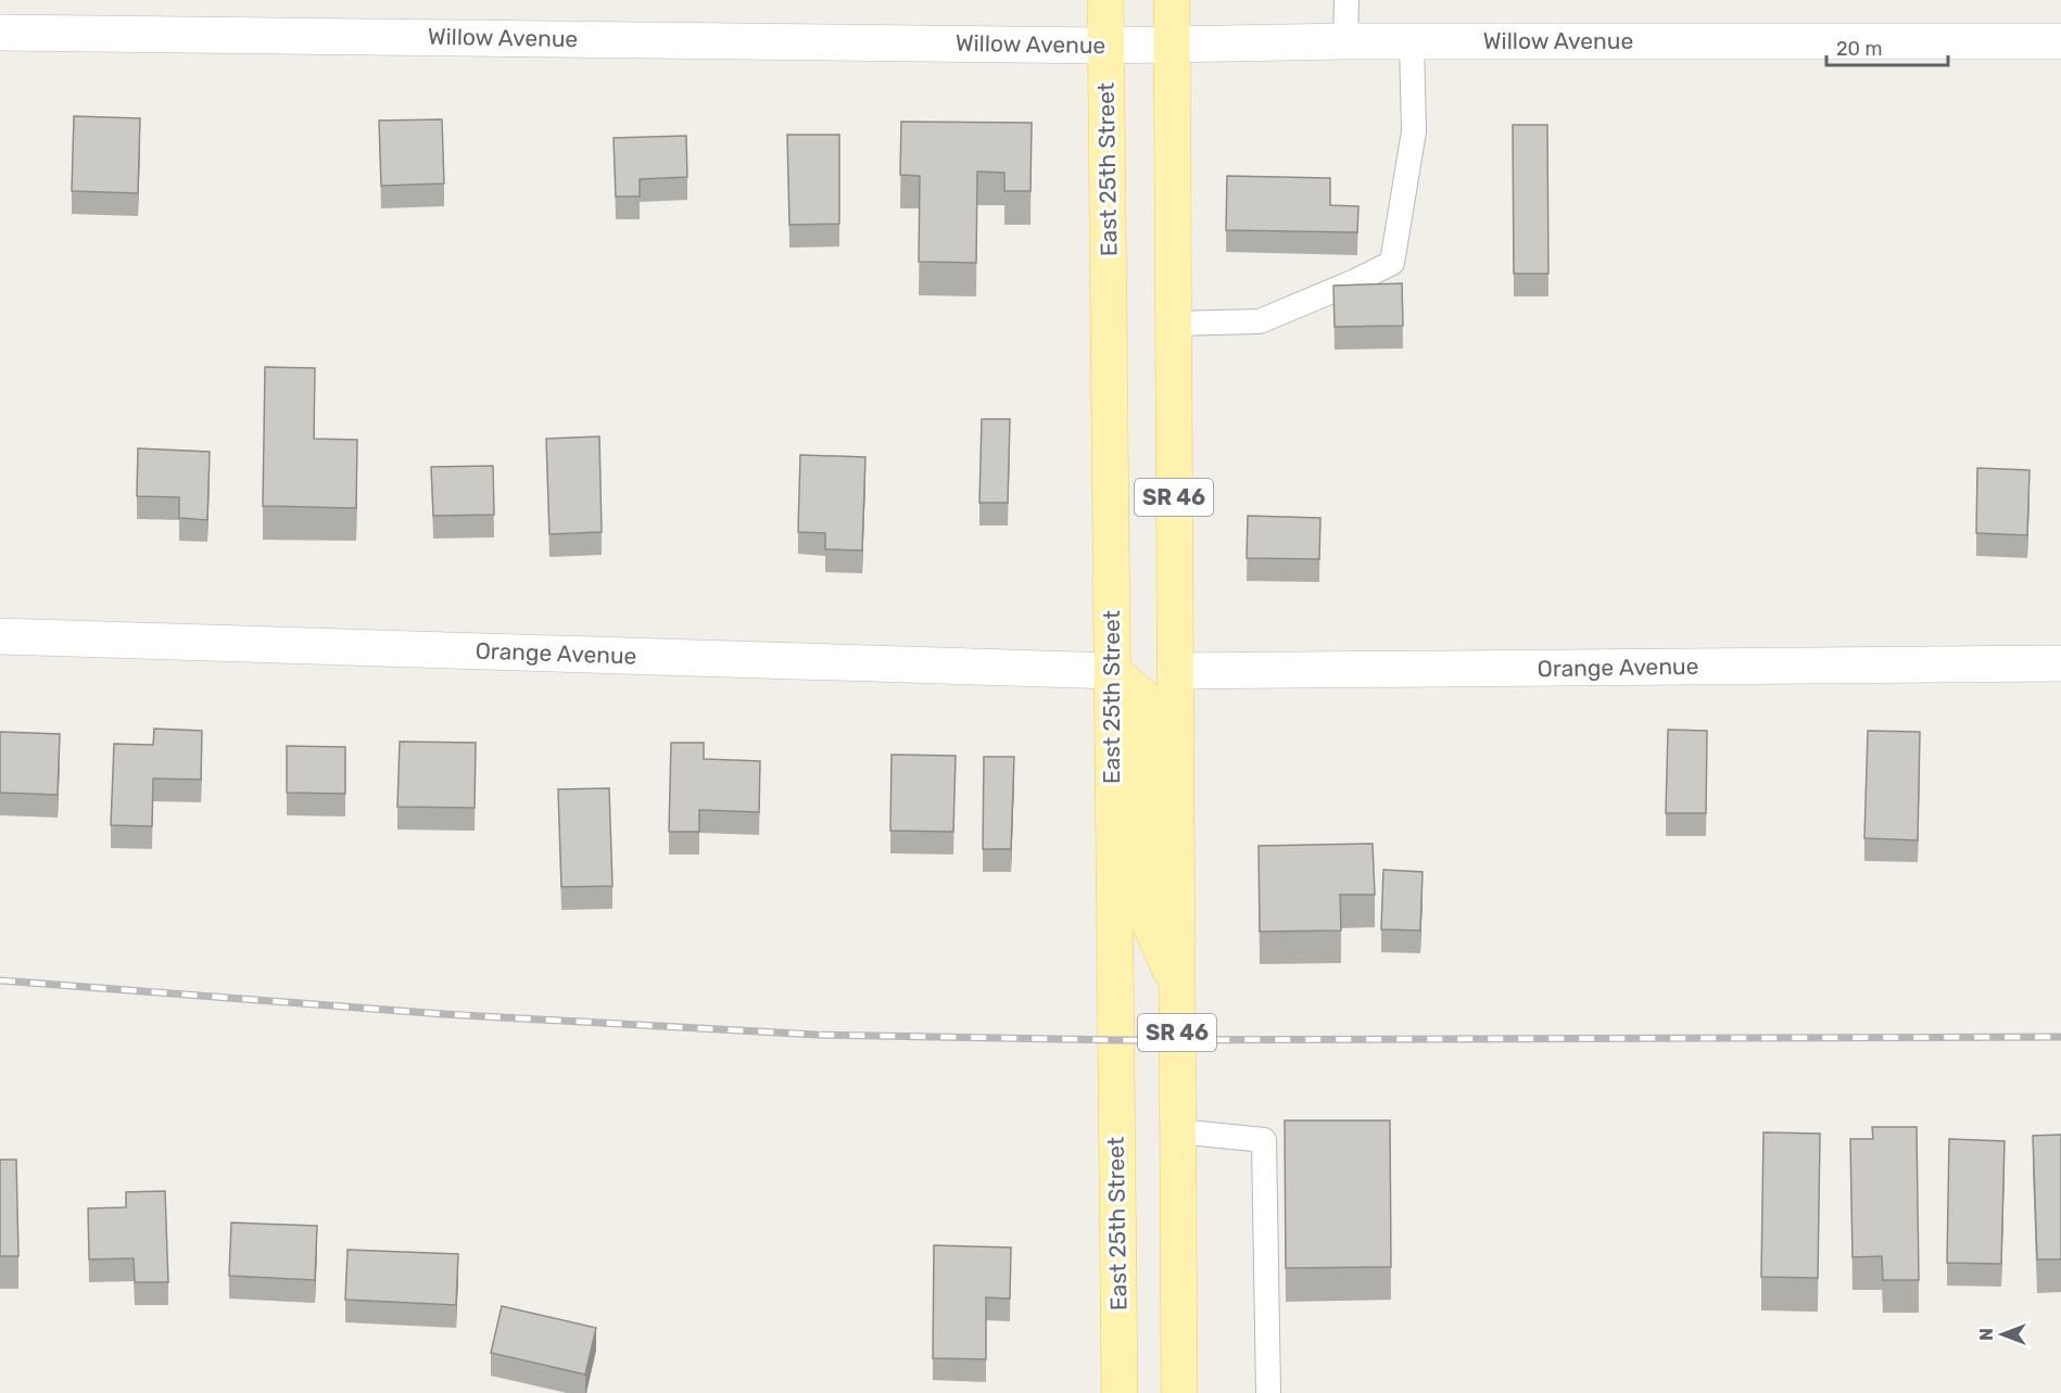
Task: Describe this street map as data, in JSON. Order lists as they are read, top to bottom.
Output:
{
  "streets": {
    "main road": ["East 25th Street", "SR 46"],
    "street": ["Willow Avenue", "Orange Avenue"]
  },
  "crossings": [
    ["Willow Avenue", "East 25th Street"],
    ["Willow Avenue", "SR 46"],
    ["East 25th Street", "Orange Avenue"],
    ["SR 46", "Orange Avenue"]
  ],
  "scale_bar": "20 m",
  "north": "left"
}
